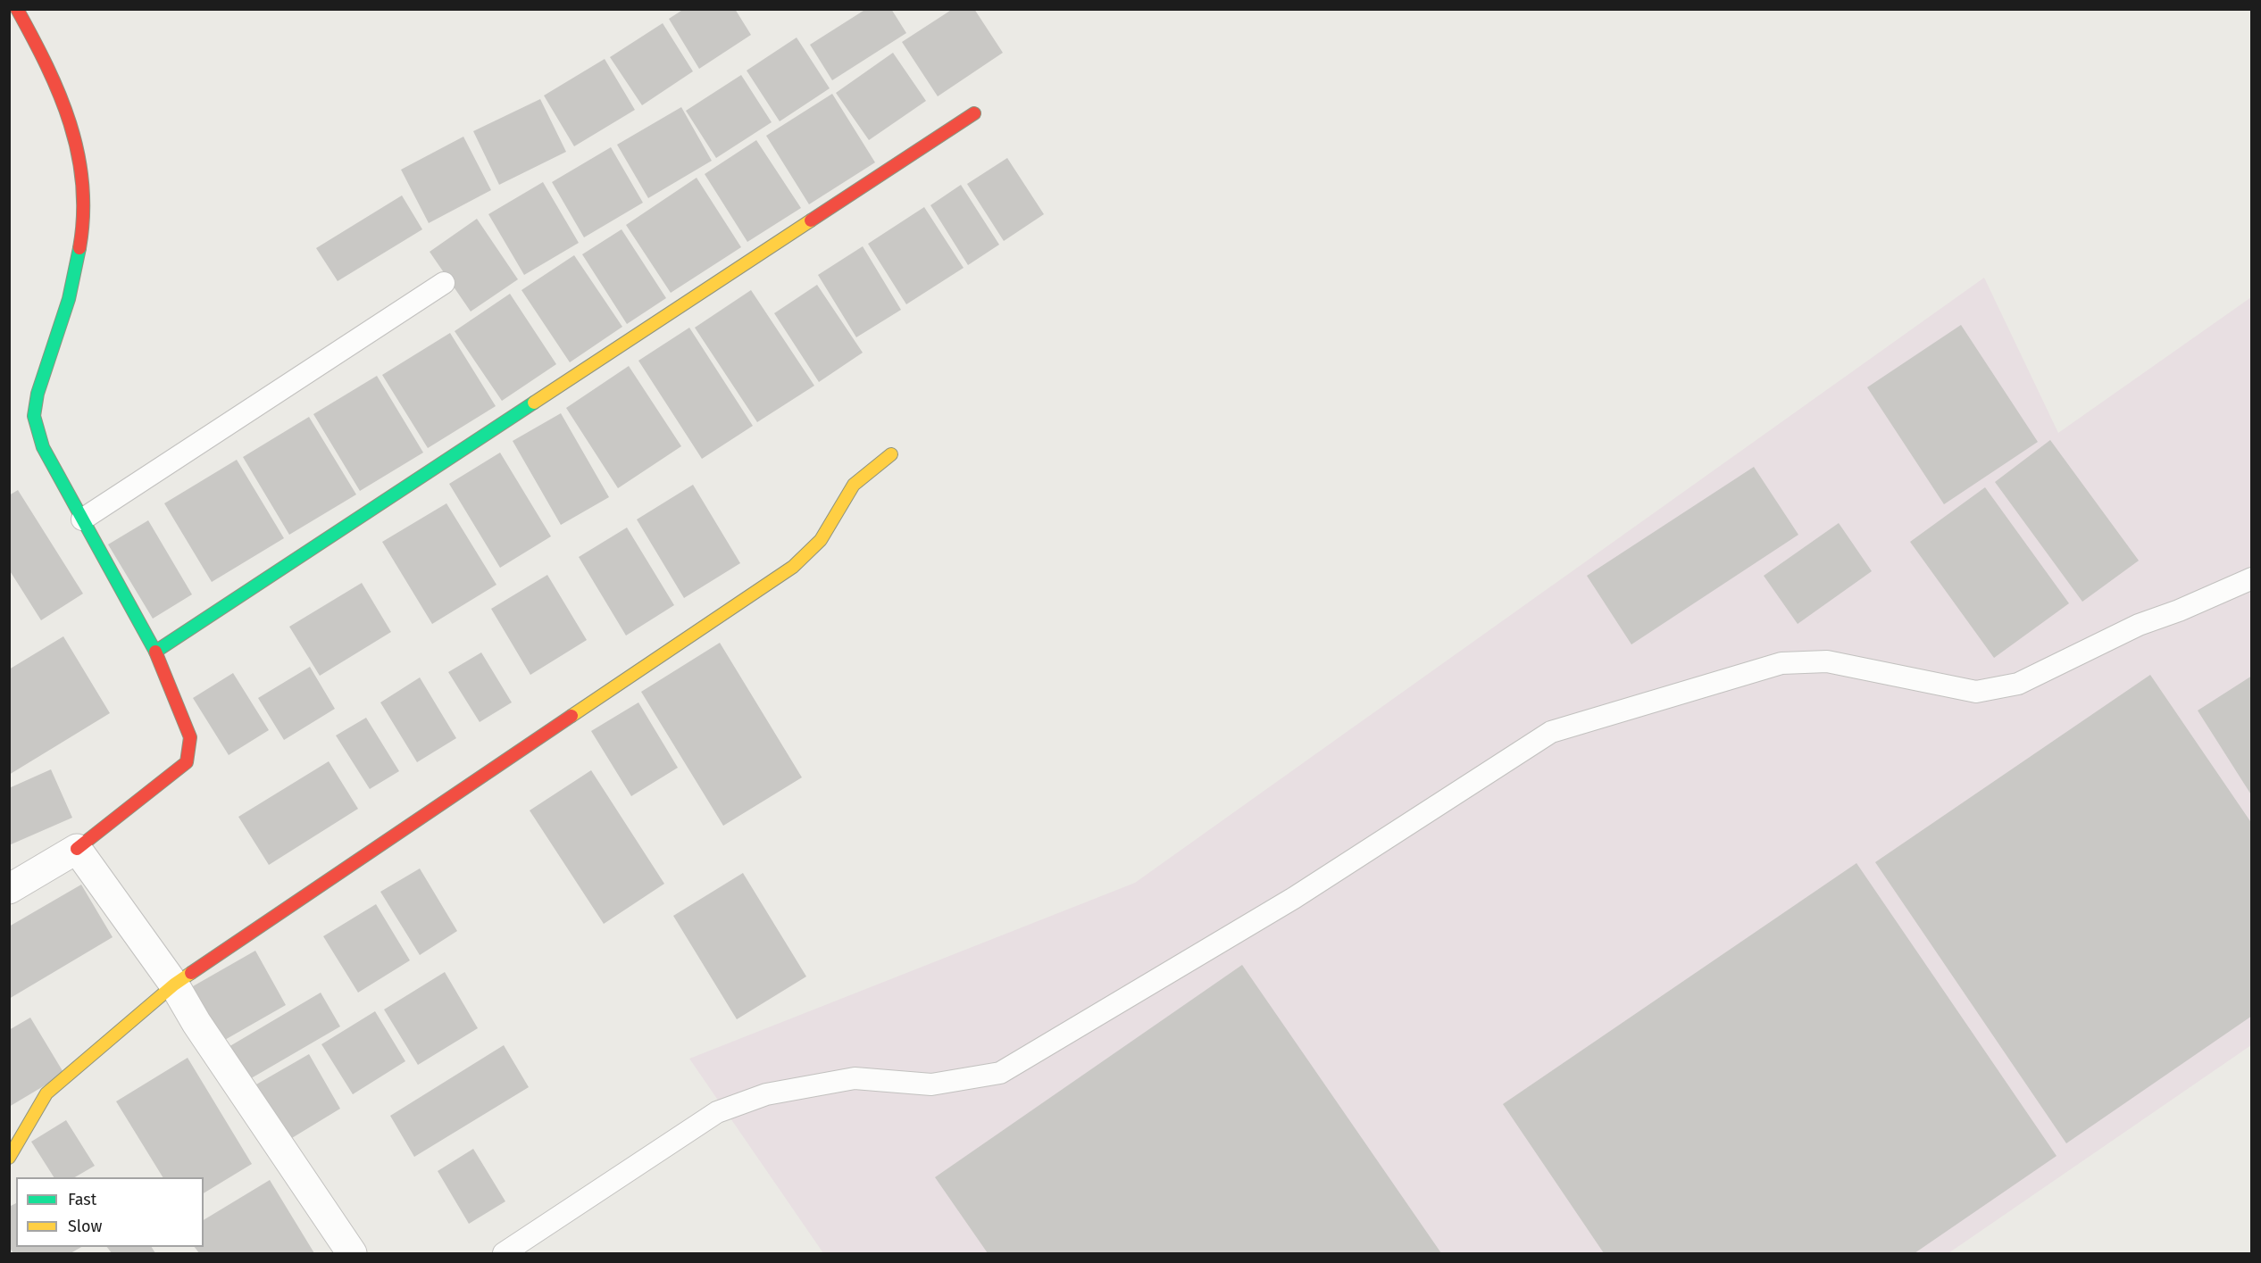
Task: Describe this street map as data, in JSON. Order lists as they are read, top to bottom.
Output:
{
  "legend": ["Fast", "Slow"]
}
